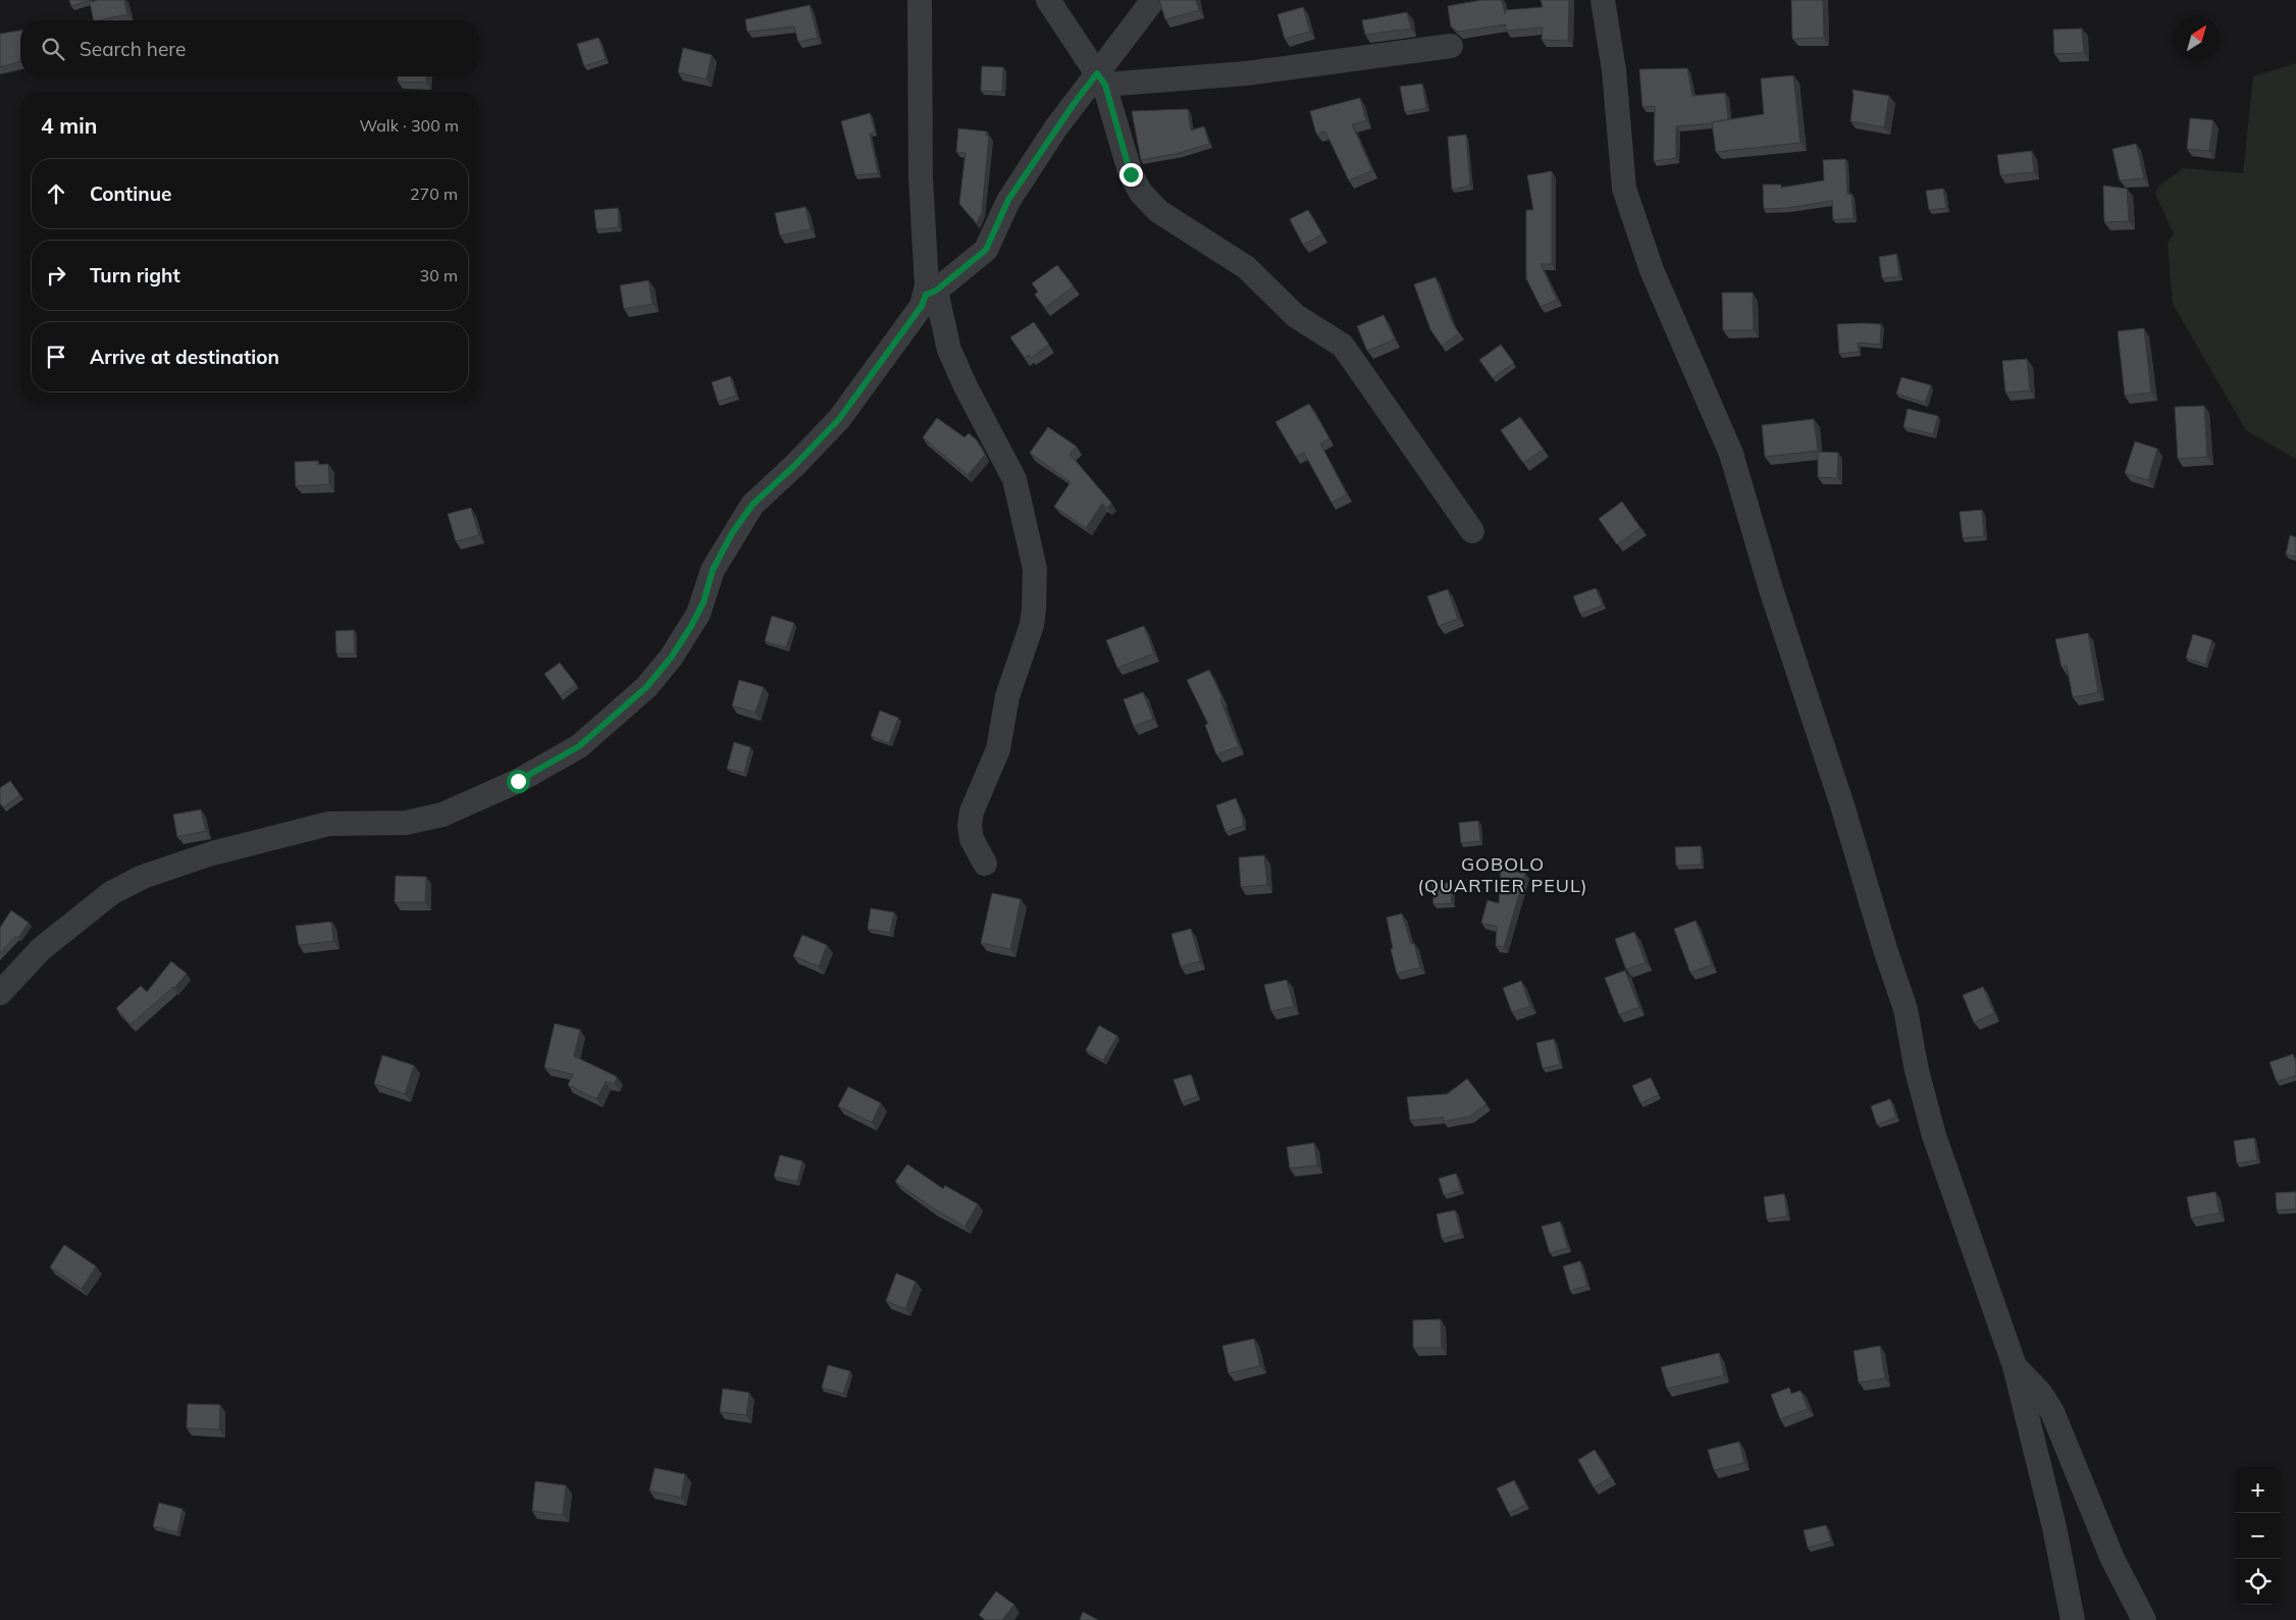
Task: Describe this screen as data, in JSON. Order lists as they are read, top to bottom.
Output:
{
  "districts": ["GOBOLO (QUARTIER PEUL)"],
  "north": "top right",
  "page": {
    "search": "Search here",
    "heading": ["4 min", "Walk · 300 m"],
    "list": [
      ["Continue", "270 m"],
      ["Turn right", "30 m"],
      "Arrive at destination"
    ],
    "map_buttons": ["+", "−"]
  }
}
